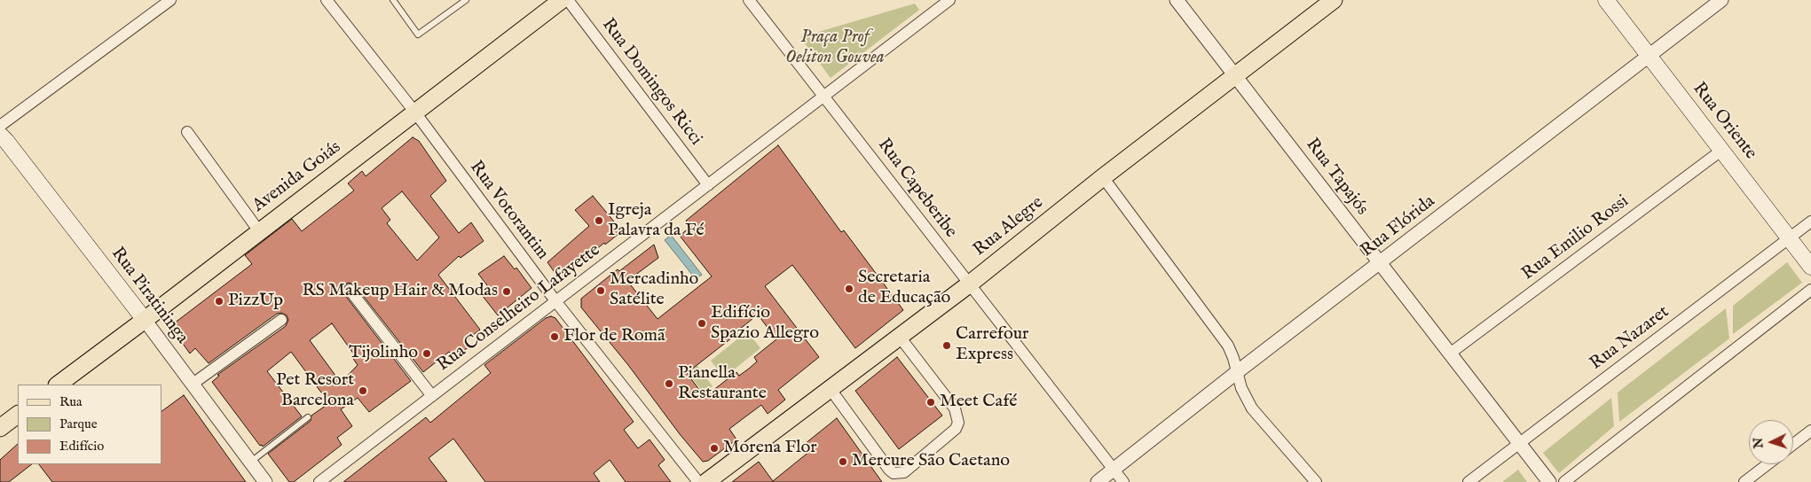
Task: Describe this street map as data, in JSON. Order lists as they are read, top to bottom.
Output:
{
  "streets": {
    "main road": [
      "Rua Oriente",
      "Avenida Goiás",
      "Rua Alegre",
      "Rua Piratininga"
    ],
    "street": [
      "Rua Domingos Ricci",
      "Rua Tapajós",
      "Rua Capeberibe",
      "Rua Votorantim",
      "Rua Flórida",
      "Rua Emilio Rossi",
      "Rua Conselheiro Lafayette",
      "Rua Nazaret"
    ]
  },
  "crossings": [
    ["Rua Domingos Ricci", "Rua Conselheiro Lafayette"],
    ["Rua Oriente", "Rua Flórida"],
    ["Rua Oriente", "Rua Emilio Rossi"],
    ["Rua Oriente", "Rua Nazaret"],
    ["Avenida Goiás", "Rua Votorantim"],
    ["Avenida Goiás", "Rua Piratininga"],
    ["Rua Tapajós", "Rua Alegre"],
    ["Rua Tapajós", "Rua Flórida"],
    ["Rua Tapajós", "Rua Emilio Rossi"],
    ["Rua Tapajós", "Rua Nazaret"],
    ["Rua Capeberibe", "Rua Alegre"],
    ["Rua Capeberibe", "Rua Flórida"],
    ["Rua Capeberibe", "Rua Conselheiro Lafayette"],
    ["Rua Votorantim", "Rua Conselheiro Lafayette"]
  ],
  "parks": ["Praça Prof Oeliton Gouvea"],
  "places": [
    "Igreja Palavra da Fé",
    "Secretaria de Educação",
    "Mercadinho Satélite",
    "RS Makeup Hair & Modas",
    "PizzUp",
    "Edifício Spazio Allegro",
    "Flor de Romã",
    "Carrefour Express",
    "Tijolinho",
    "Pianella Restaurante",
    "Pet Resort Barcelona",
    "Meet Café",
    "Morena Flor",
    "Mercure São Caetano"
  ],
  "legend": ["Rua", "Parque", "Edifício"],
  "north": "left"
}
